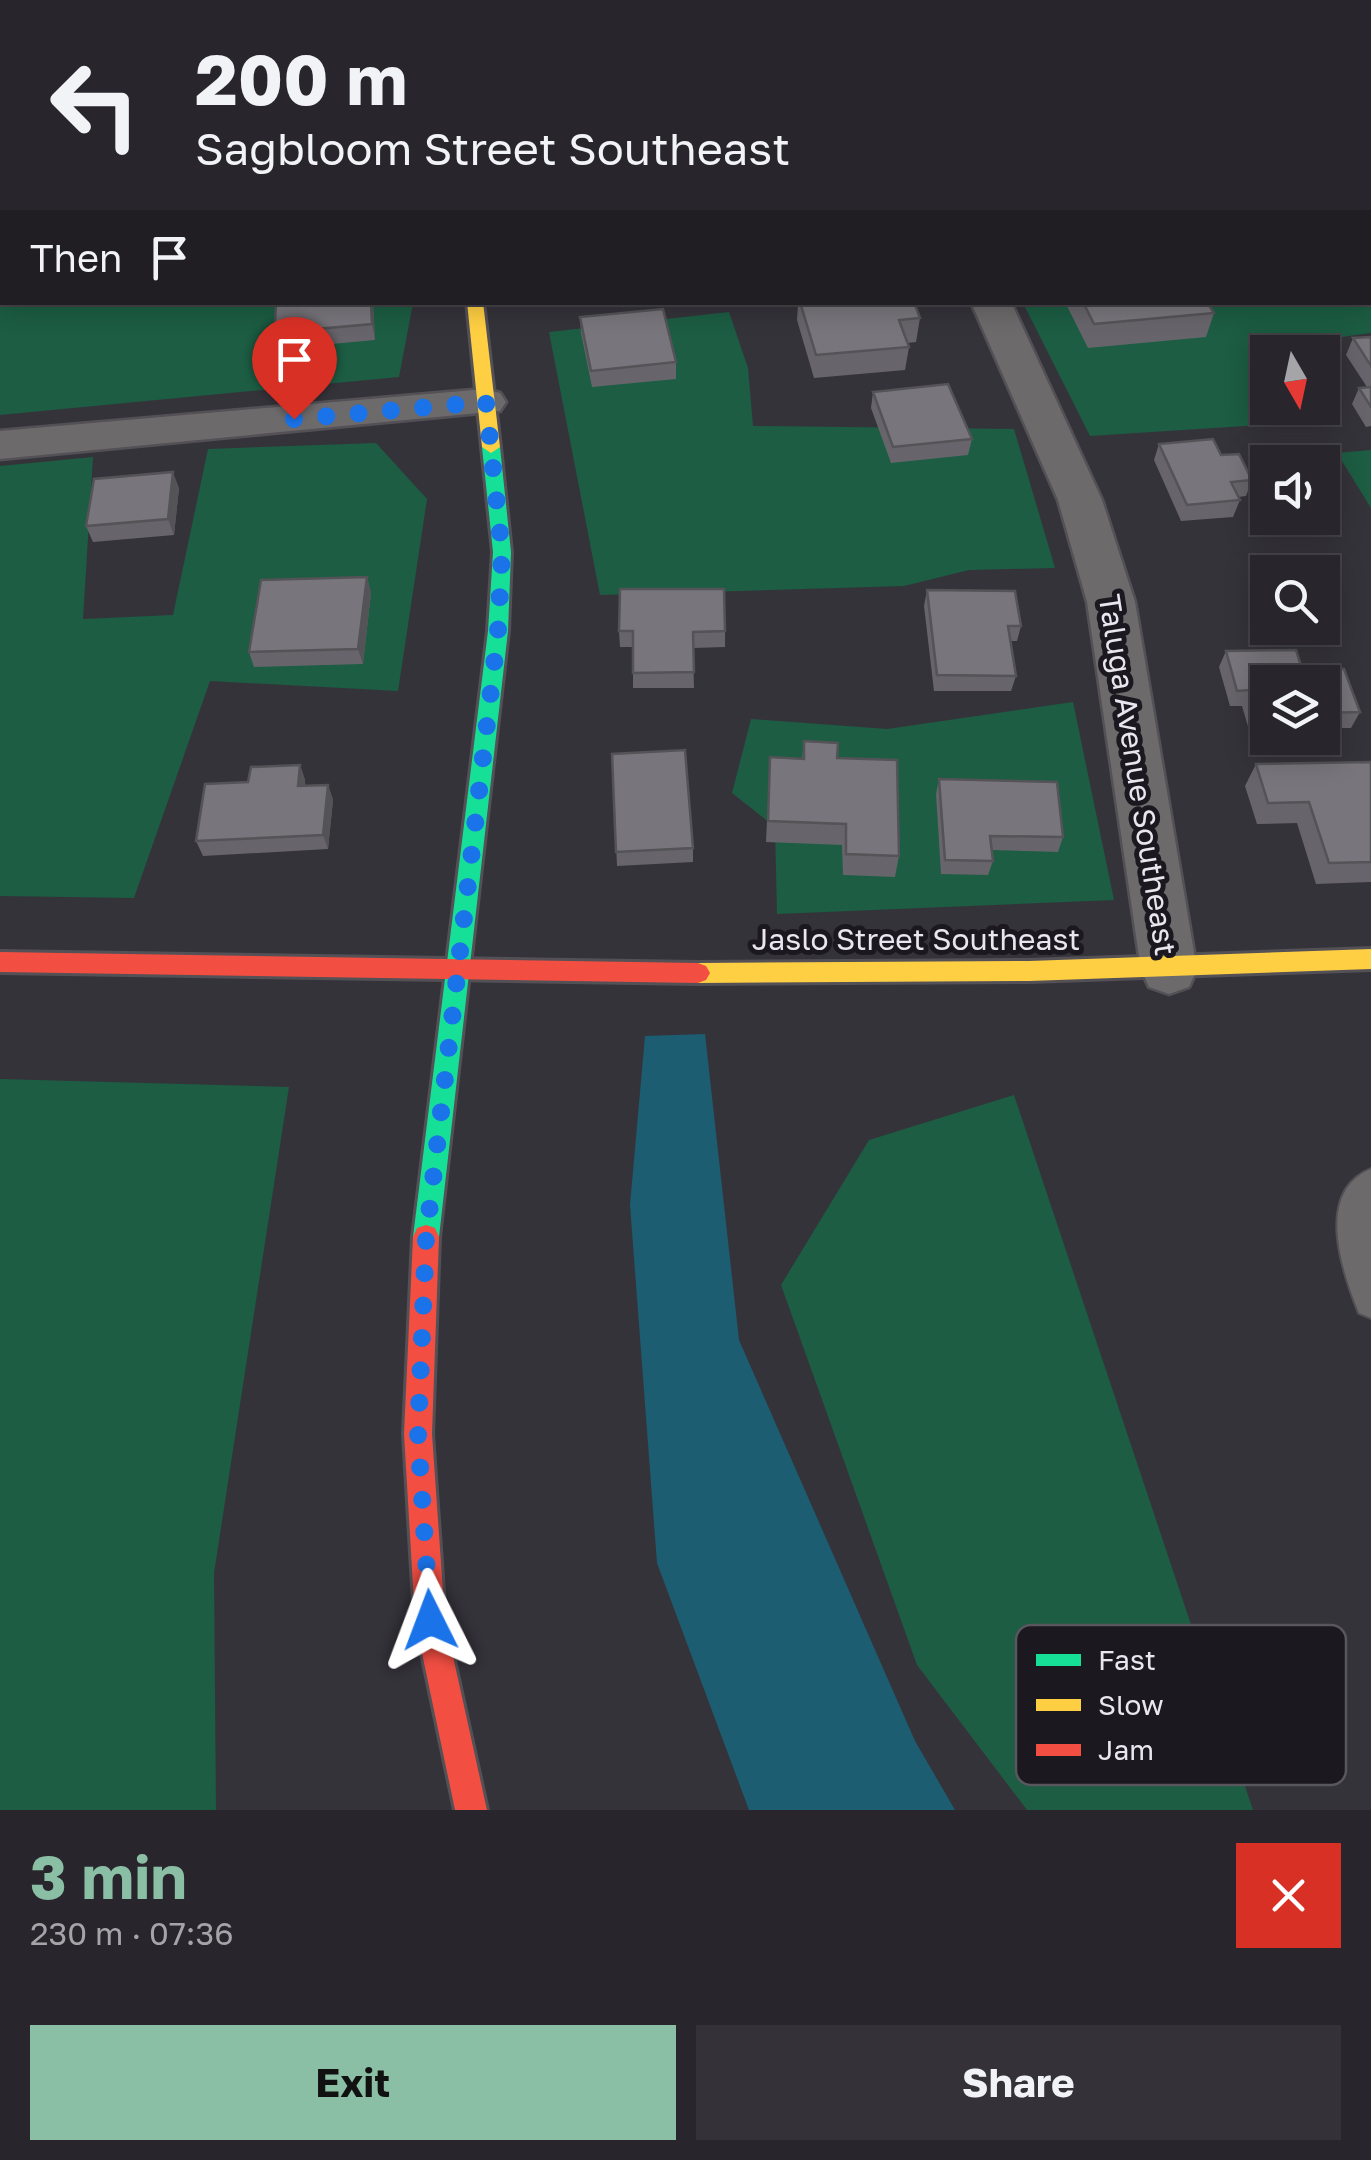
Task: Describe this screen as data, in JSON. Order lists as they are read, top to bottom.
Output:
{
  "streets": {
    "street": ["Taluga Avenue Southeast", "Jaslo Street Southeast"]
  },
  "crossings": [
    ["Taluga Avenue Southeast", "Jaslo Street Southeast"]
  ],
  "legend": ["Fast", "Slow", "Jam"],
  "north": "bottom",
  "page": {
    "turn": ["200 m", "Sagbloom Street Southeast"],
    "then": "Then",
    "heading": ["3 min", "230 m · 07:36"],
    "buttons": ["Exit", "Share"]
  }
}
